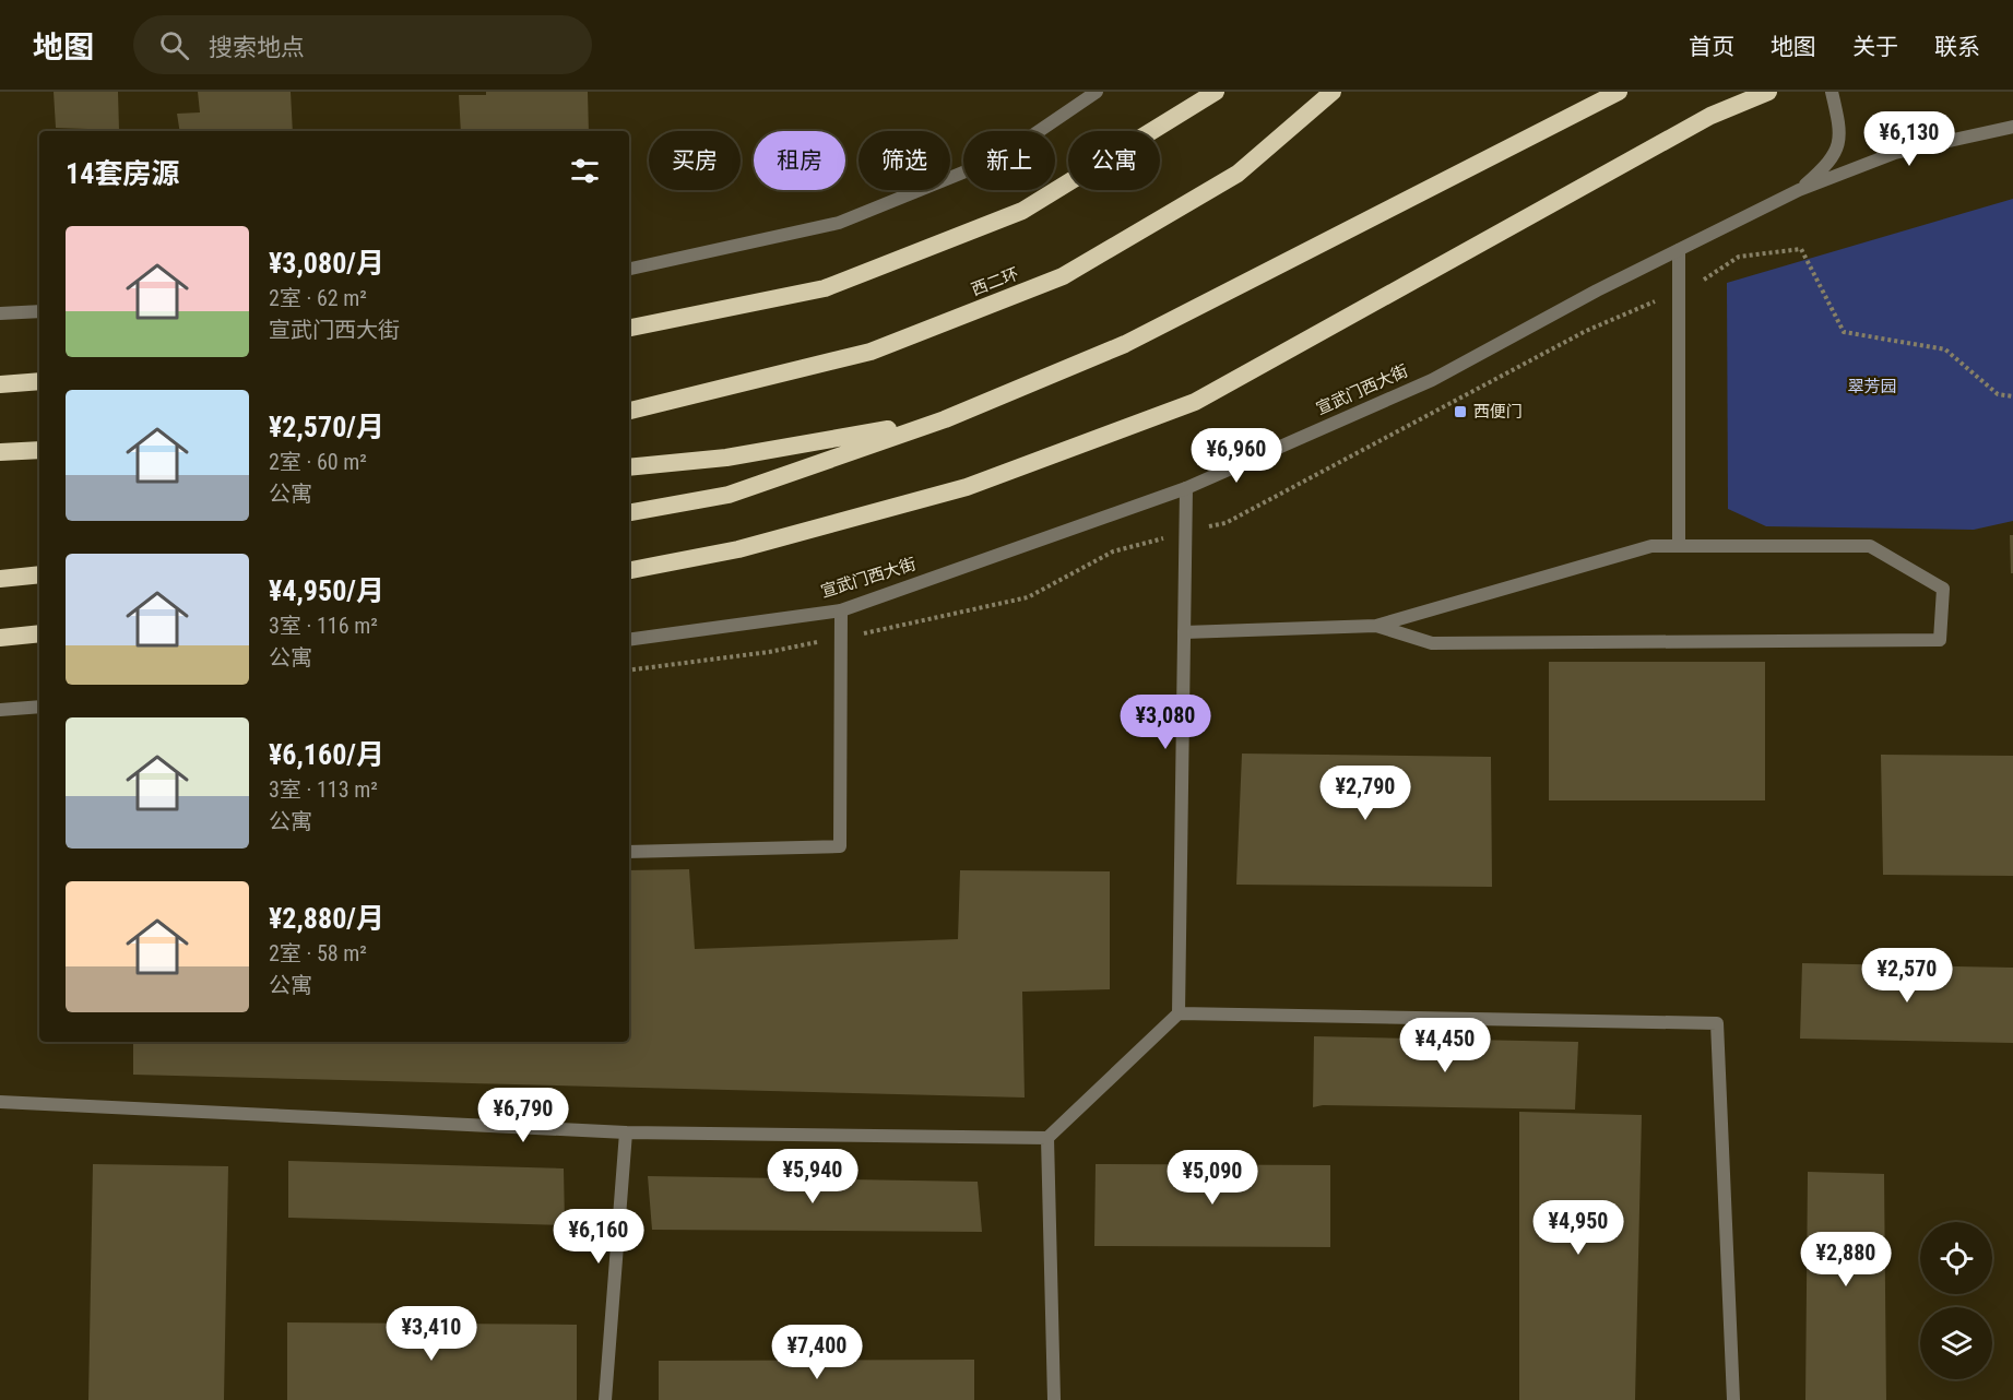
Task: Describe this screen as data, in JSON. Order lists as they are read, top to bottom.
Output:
{
  "streets": {
    "highway": ["西二环"],
    "street": ["宣武门西大街"]
  },
  "parks": ["翠芳园"],
  "places": {
    "transit": ["西便门"]
  },
  "page": {
    "header": "地图",
    "search": "搜索地点",
    "nav": [
      "首页",
      "地图",
      "关于",
      "联系"
    ],
    "price": [
      "¥6,130",
      "¥6,960",
      "¥3,080",
      "¥2,790",
      "¥2,570",
      "¥4,450",
      "¥6,790",
      "¥5,940",
      "¥5,090",
      "¥4,950",
      "¥6,160",
      "¥2,880",
      "¥3,410",
      "¥7,400"
    ],
    "chip": [
      "买房",
      "租房",
      "筛选",
      "新上",
      "公寓"
    ],
    "heading": "14套房源",
    "list": [
      {
        "name": "¥3,080/月",
        "note": "2室 · 62 m² · 宣武门西大街"
      },
      {
        "name": "¥2,570/月",
        "note": "2室 · 60 m² · 公寓"
      },
      {
        "name": "¥4,950/月",
        "note": "3室 · 116 m² · 公寓"
      },
      {
        "name": "¥6,160/月",
        "note": "3室 · 113 m² · 公寓"
      },
      {
        "name": "¥2,880/月",
        "note": "2室 · 58 m² · 公寓"
      }
    ]
  }
}
